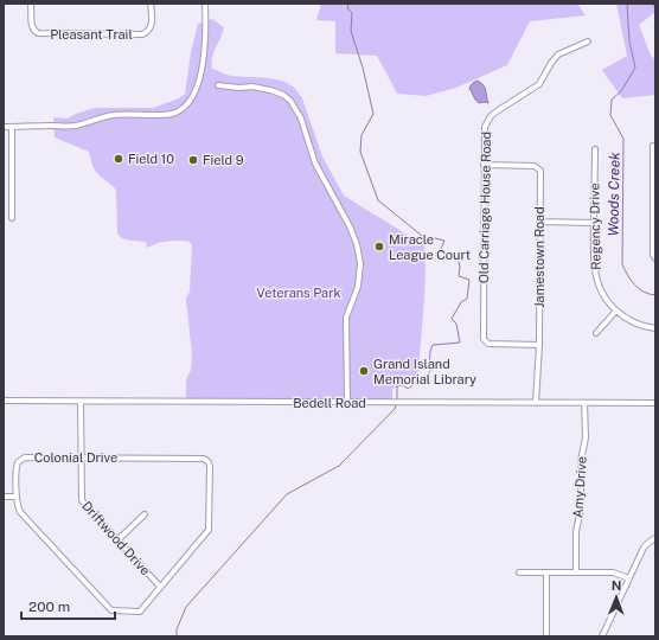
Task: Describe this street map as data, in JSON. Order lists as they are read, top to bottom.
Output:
{
  "streets": {
    "street": [
      "Pleasant Trail",
      "Old Carriage House Road",
      "Regency Drive",
      "Jamestown Road",
      "Bedell Road",
      "Colonial Drive",
      "Amy Drive",
      "Driftwood Drive"
    ]
  },
  "crossings": [
    ["Old Carriage House Road", "Jamestown Road"],
    ["Jamestown Road", "Bedell Road"],
    ["Bedell Road", "Amy Drive"],
    ["Bedell Road", "Driftwood Drive"],
    ["Colonial Drive", "Driftwood Drive"]
  ],
  "water": ["Woods Creek"],
  "parks": ["Veterans Park"],
  "places": [
    "Field 10",
    "Field 9",
    "Miracle League Court",
    "Grand Island Memorial Library"
  ],
  "scale_bar": "200 m",
  "north": "top"
}
